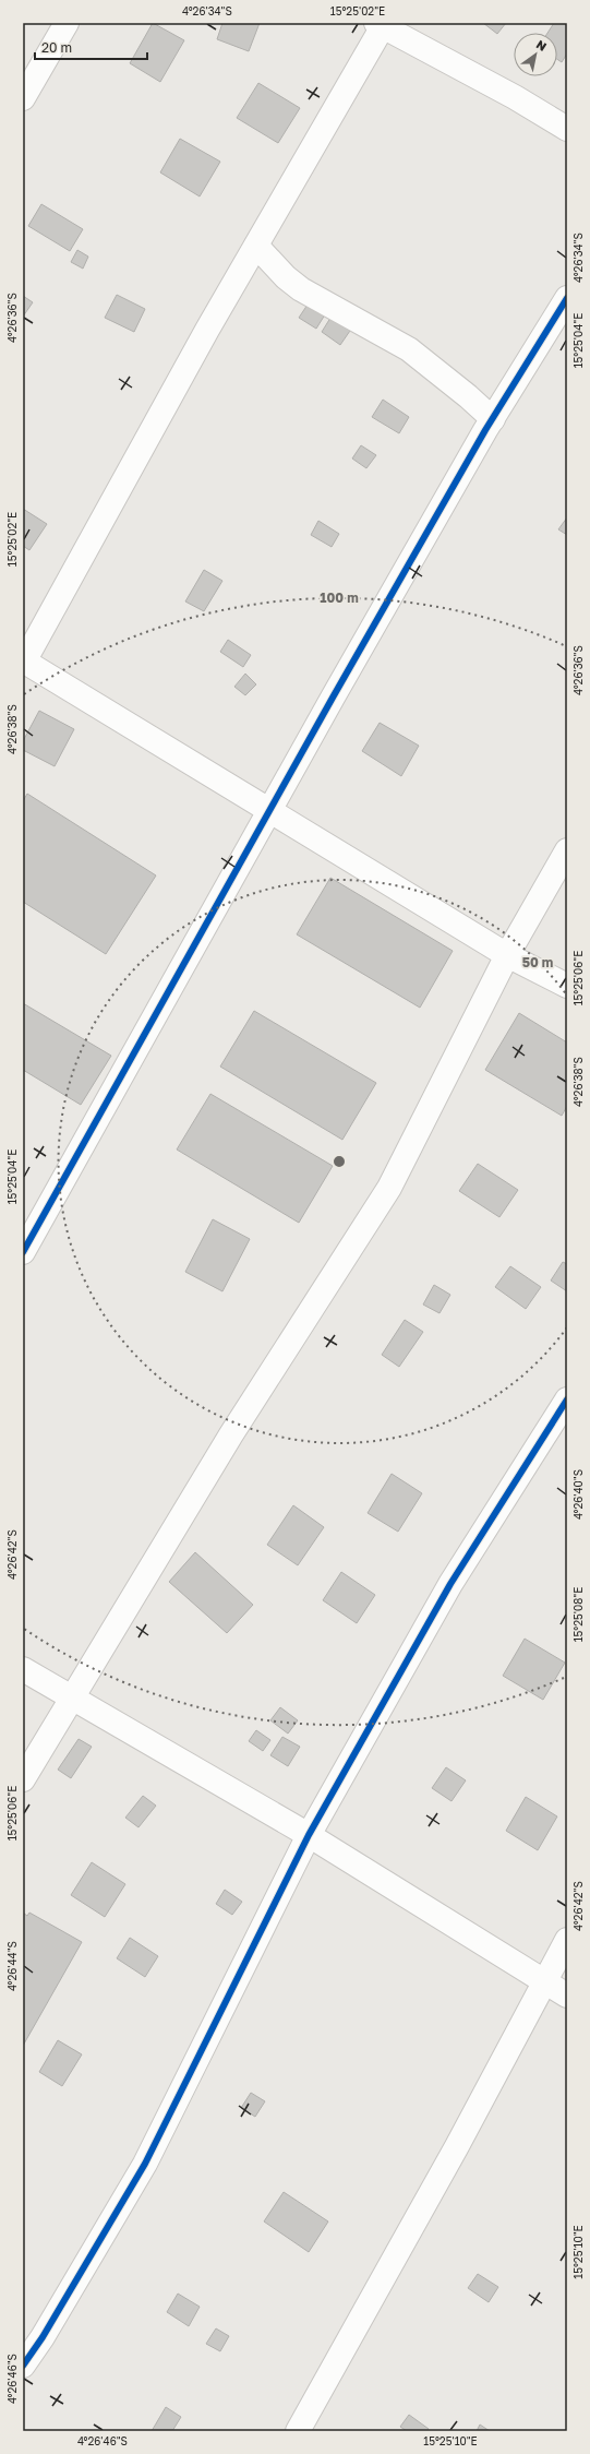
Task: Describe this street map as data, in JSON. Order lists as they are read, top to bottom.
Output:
{
  "scale_bar": "20 m",
  "north": "top right",
  "coordinates": [
    "4°26'34\"S",
    "15°25'02\"E",
    "4°26'36\"S",
    "15°25'04\"E",
    "4°26'38\"S",
    "15°25'06\"E",
    "4°26'40\"S",
    "4°26'42\"S",
    "15°25'08\"E",
    "4°26'44\"S",
    "15°25'10\"E",
    "4°26'46\"S"
  ],
  "rings": ["100 m", "50 m"]
}
